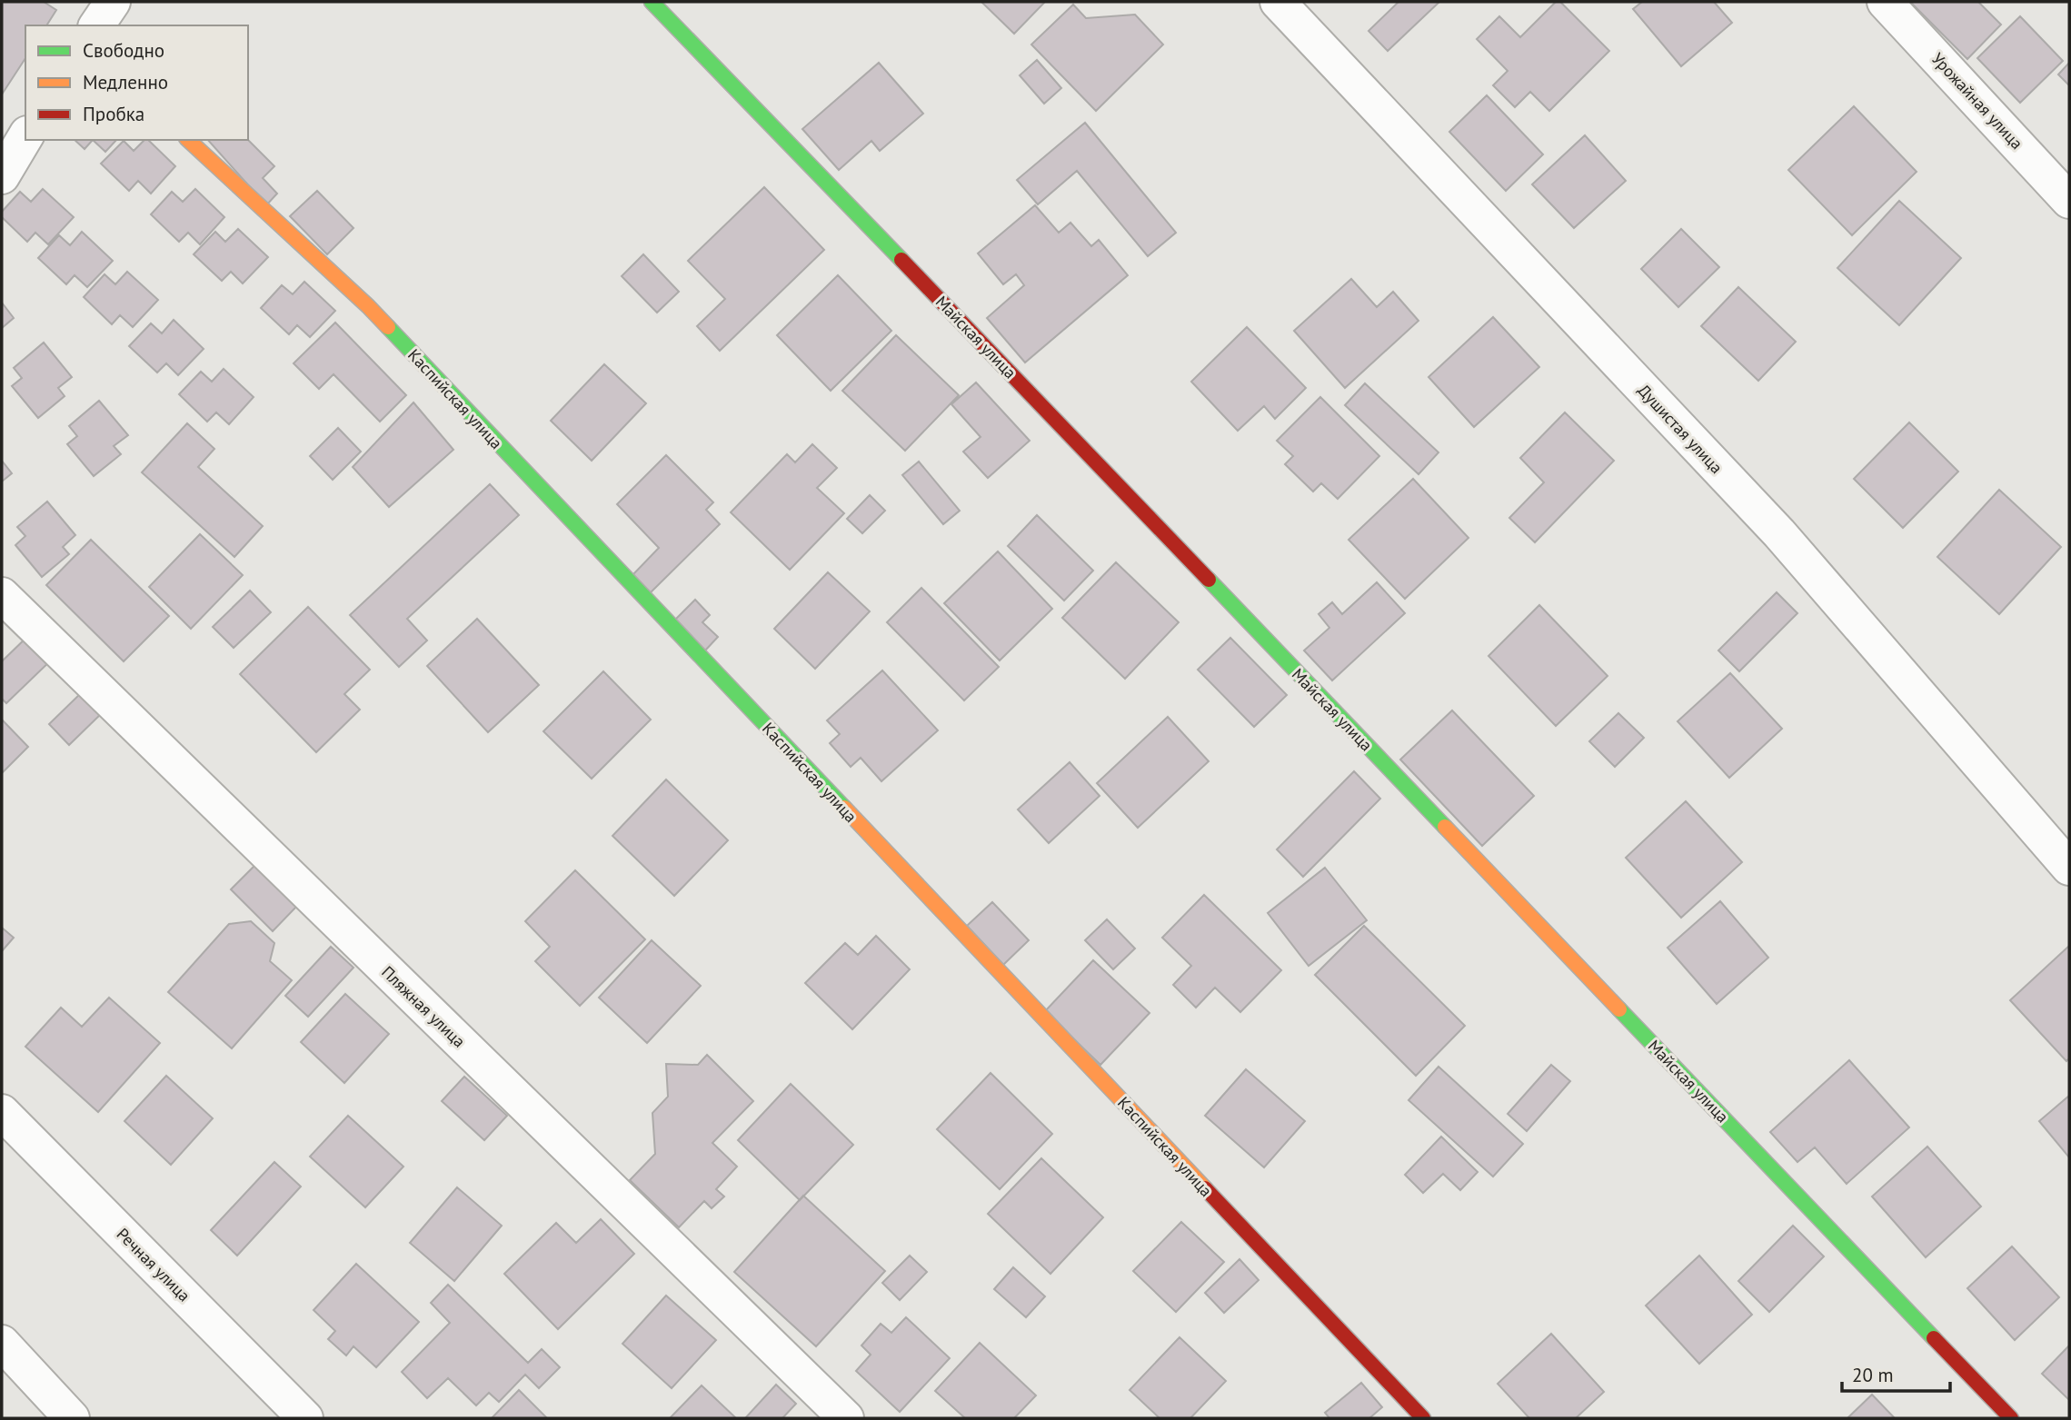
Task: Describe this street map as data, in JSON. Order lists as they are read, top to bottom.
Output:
{
  "streets": {
    "street": [
      "Урожайная улица",
      "Майская улица",
      "Каспийская улица",
      "Душистая улица",
      "Пляжная улица",
      "Речная улица"
    ]
  },
  "legend": ["Свободно", "Медленно", "Пробка"],
  "scale_bar": "20 m"
}
